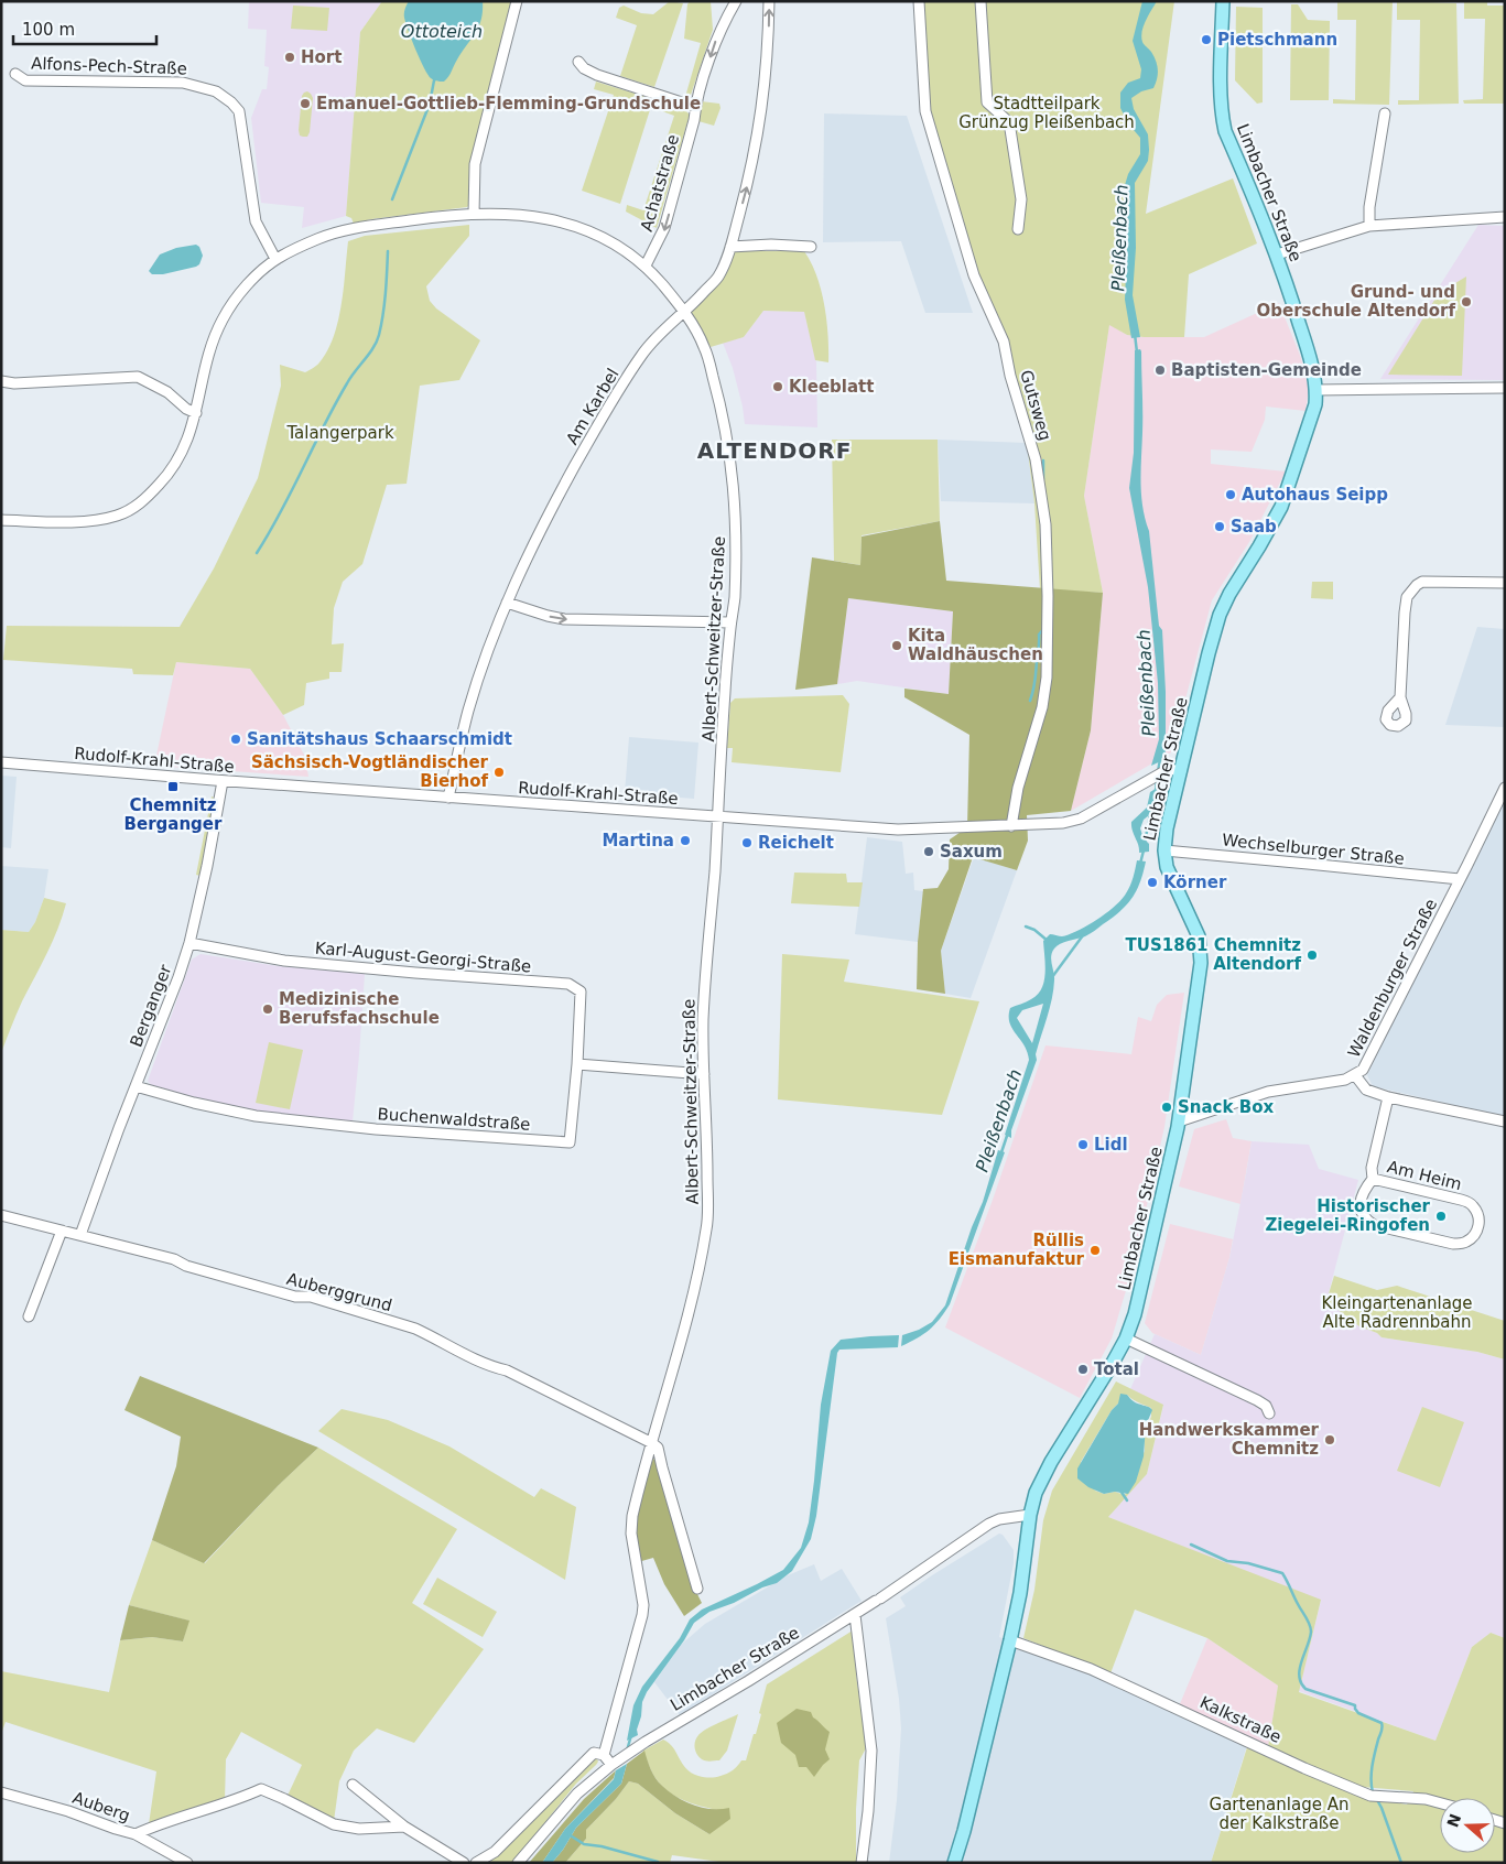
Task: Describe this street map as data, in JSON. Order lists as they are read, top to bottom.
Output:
{
  "streets": {
    "main road": ["Limbacher Straße"],
    "street": [
      "Alfons-Pech-Straße",
      "Achatstraße",
      "Gutsweg",
      "Am Karbel",
      "Albert-Schweitzer-Straße",
      "Rudolf-Krahl-Straße",
      "Wechselburger Straße",
      "Karl-August-Georgi-Straße",
      "Waldenburger Straße",
      "Berganger",
      "Buchenwaldstraße",
      "Am Heim",
      "Auberggrund",
      "Kalkstraße",
      "Auberg"
    ]
  },
  "crossings": [
    ["Alfons-Pech-Straße", "Albert-Schweitzer-Straße"],
    ["Achatstraße", "Albert-Schweitzer-Straße"],
    ["Limbacher Straße", "Rudolf-Krahl-Straße"],
    ["Limbacher Straße", "Wechselburger Straße"],
    ["Limbacher Straße", "Waldenburger Straße"],
    ["Gutsweg", "Rudolf-Krahl-Straße"],
    ["Am Karbel", "Albert-Schweitzer-Straße"],
    ["Am Karbel", "Rudolf-Krahl-Straße"],
    ["Albert-Schweitzer-Straße", "Rudolf-Krahl-Straße"],
    ["Albert-Schweitzer-Straße", "Auberggrund"],
    ["Rudolf-Krahl-Straße", "Berganger"],
    ["Wechselburger Straße", "Waldenburger Straße"],
    ["Karl-August-Georgi-Straße", "Berganger"],
    ["Karl-August-Georgi-Straße", "Buchenwaldstraße"],
    ["Berganger", "Buchenwaldstraße"],
    ["Berganger", "Auberggrund"]
  ],
  "one_way": ["Achatstraße"],
  "districts": ["ALTENDORF"],
  "water": ["Ottoteich", "Pleißenbach"],
  "parks": [
    "Stadtteilpark Grünzug Pleißenbach",
    "Talangerpark",
    "Kleingartenanlage Alte Radrennbahn",
    "Gartenanlage An der Kalkstraße"
  ],
  "places": {
    "other": [
      "Pietschmann",
      "Hort",
      "Emanuel-Gottlieb-Flemming-Grundschule",
      "Grund- und Oberschule Altendorf",
      "Baptisten-Gemeinde",
      "Kleeblatt",
      "Autohaus Seipp",
      "Saab",
      "Kita Waldhäuschen",
      "Sanitätshaus Schaarschmidt",
      "Sächsisch-Vogtländischer Bierhof",
      "Martina",
      "Reichelt",
      "Saxum",
      "Körner",
      "TUS1861 Chemnitz Altendorf",
      "Medizinische Berufsfachschule",
      "Snack Box",
      "Lidl",
      "Historischer Ziegelei-Ringofen",
      "Rüllis Eismanufaktur",
      "Total",
      "Handwerkskammer Chemnitz"
    ],
    "transit": ["Chemnitz Berganger"]
  },
  "scale_bar": "100 m",
  "north": "left"
}
